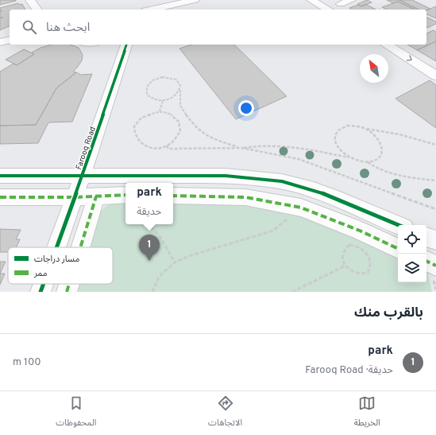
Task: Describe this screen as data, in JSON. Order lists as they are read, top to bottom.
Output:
{
  "streets": {
    "street": ["Farooq Road"]
  },
  "legend": ["مسار دراجات", "ممر"],
  "north": "top left",
  "page": {
    "search": "ابحث هنا",
    "popup": ["park", "حديقة"],
    "pins": "1",
    "heading": "بالقرب منك",
    "list": [
      {
        "mark": "1",
        "name": "park",
        "note": "حديقة · Farooq Road",
        "value": "100 m"
      }
    ],
    "nav": ["الخريطة", "الاتجاهات", "المحفوظات"]
  }
}
